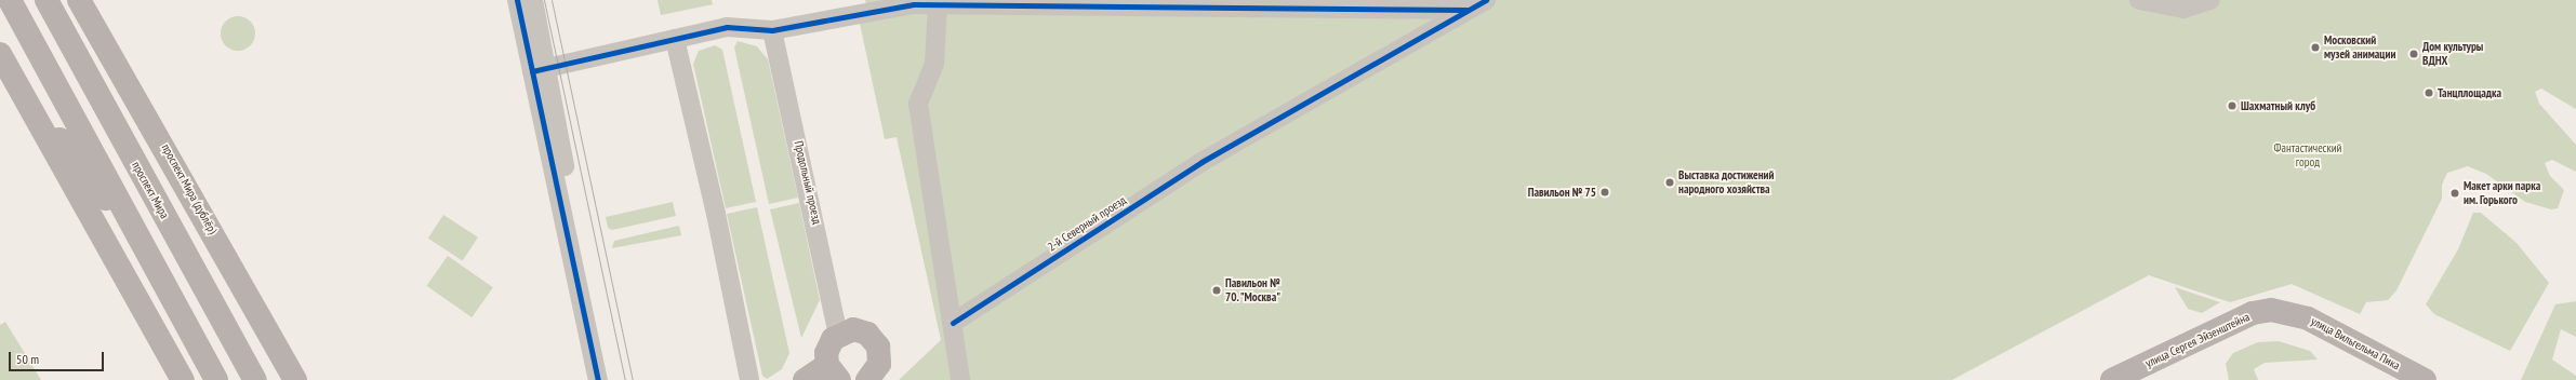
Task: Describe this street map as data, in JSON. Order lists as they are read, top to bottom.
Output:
{
  "streets": {
    "main road": [
      "проспект Мира (дублёр)",
      "проспект Мира",
      "улица Сергея Эйзенштейна",
      "улица Вильгельма Пика"
    ],
    "street": ["Продольный проезд", "2-й Северный проезд"]
  },
  "crossings": [
    ["улица Сергея Эйзенштейна", "улица Вильгельма Пика"]
  ],
  "parks": ["Фантастический город"],
  "places": [
    "Московский музей анимации",
    "Дом культуры ВДНХ",
    "Танцплощадка",
    "Шахматный клуб",
    "Выставка достижений народного хозяйства",
    "Павильон № 75",
    "Макет арки парка им. Горького",
    "Павильон № 70. \"Москва\""
  ],
  "scale_bar": "50 m"
}
